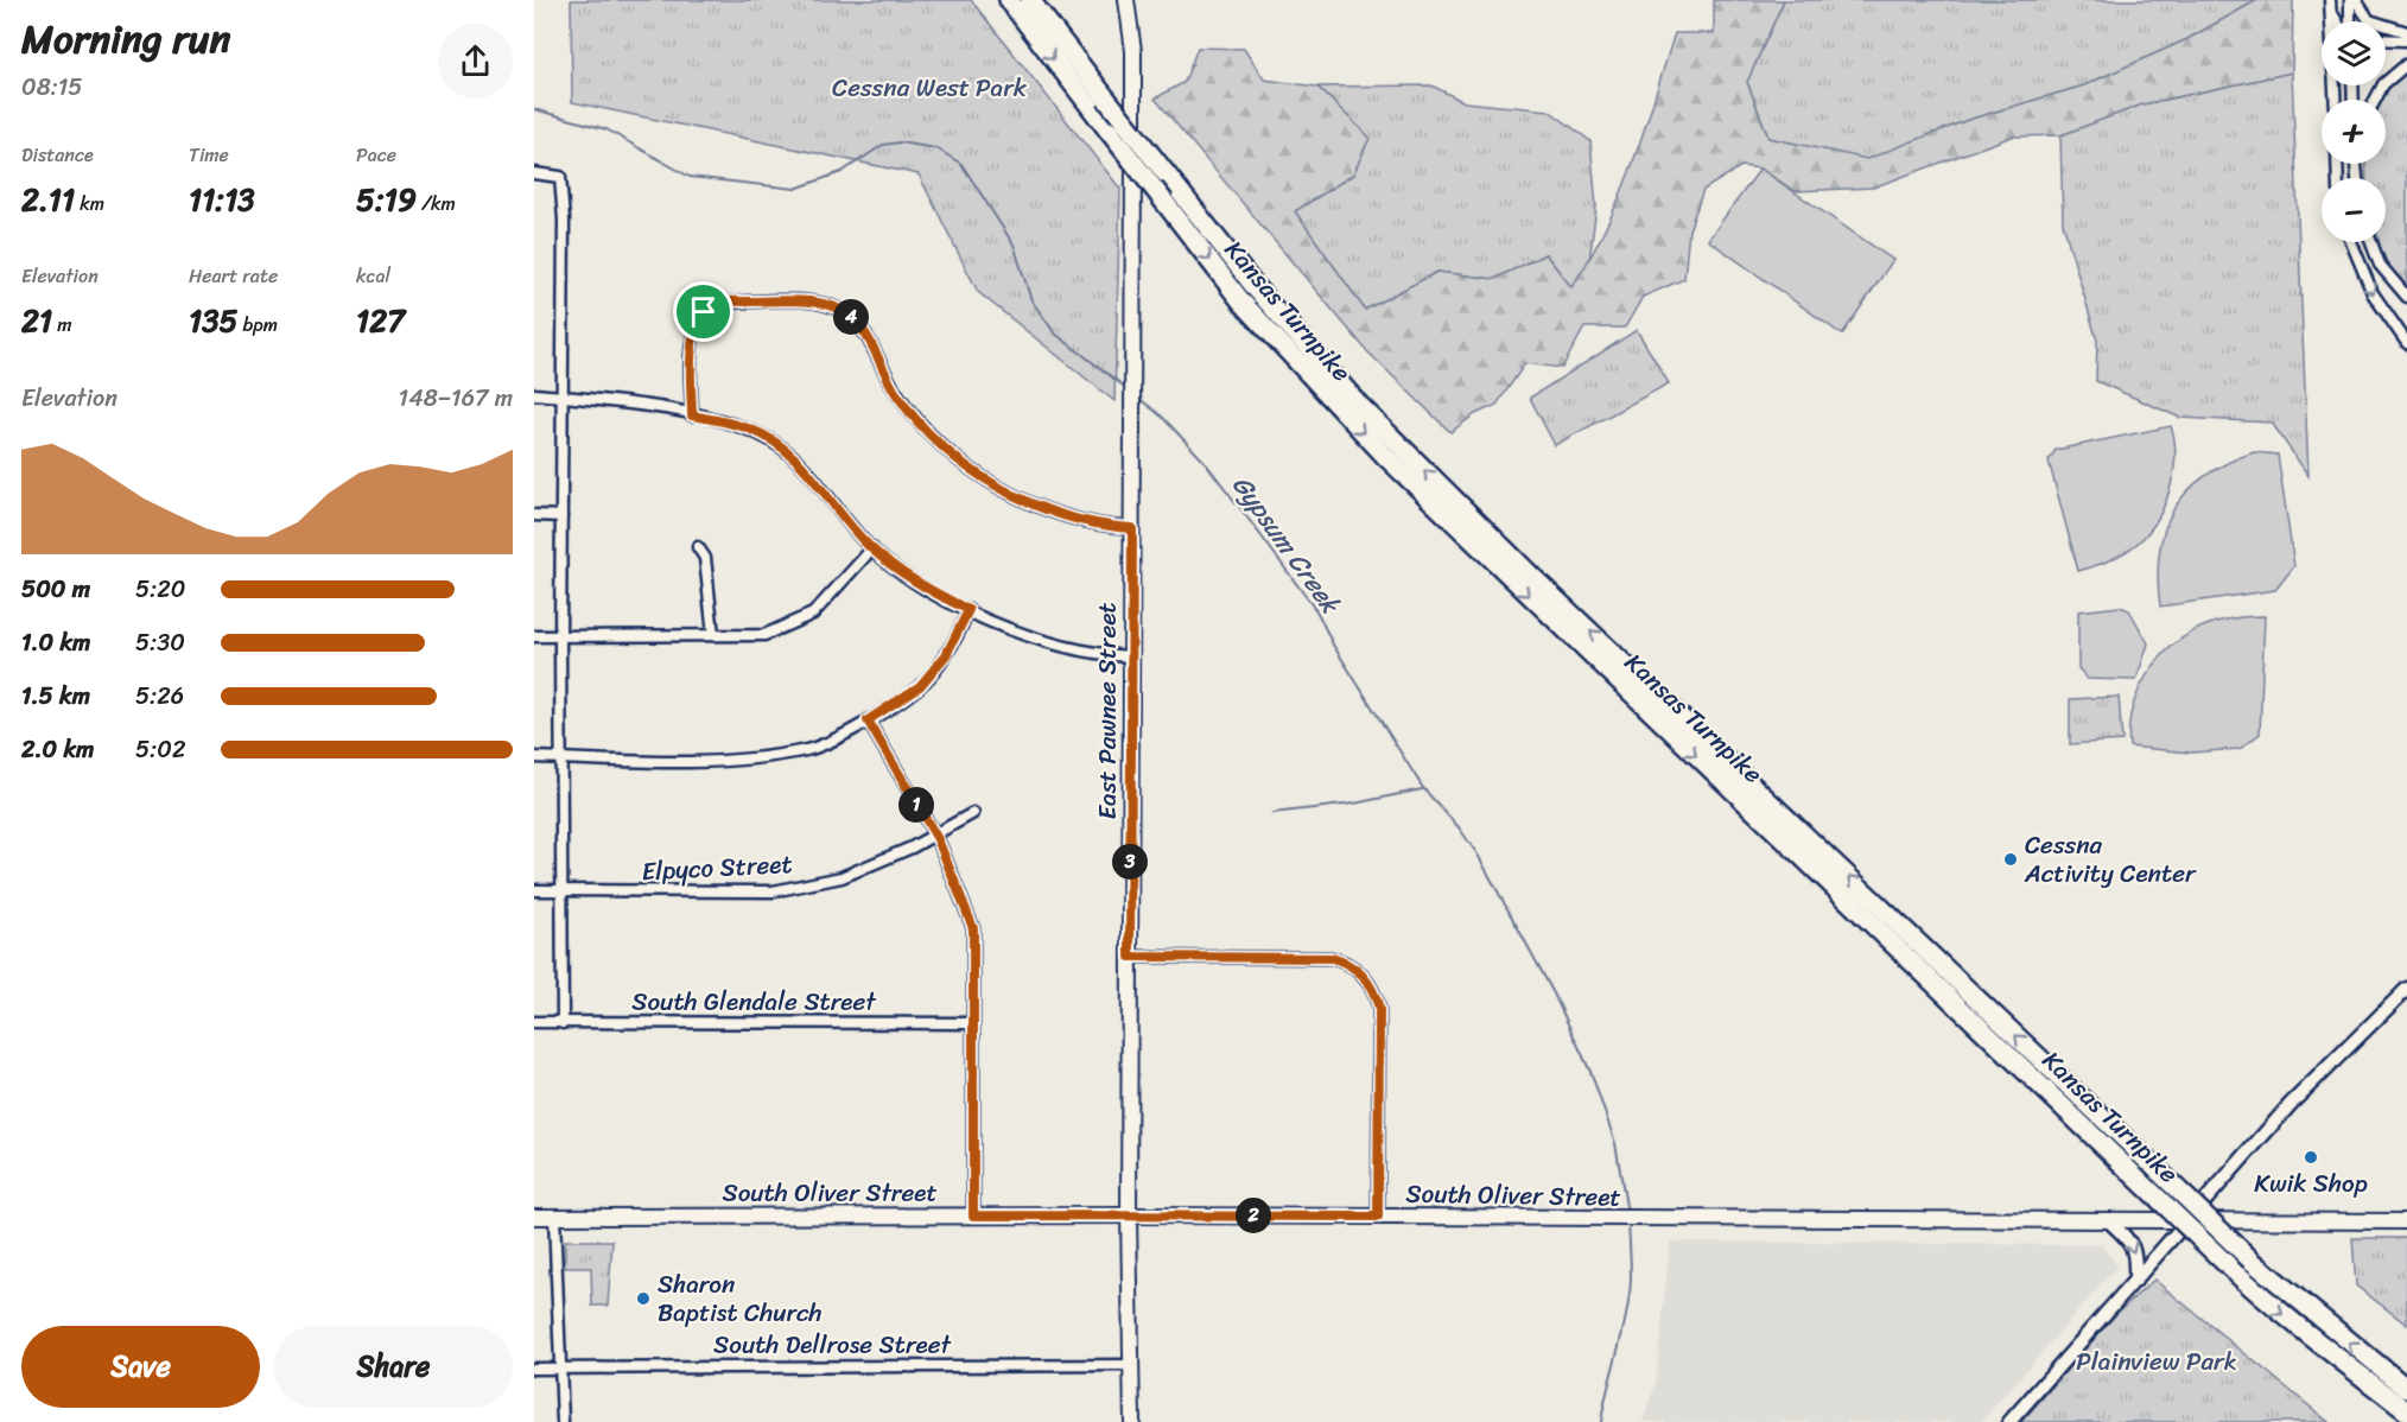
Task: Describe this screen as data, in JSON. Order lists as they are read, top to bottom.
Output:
{
  "streets": {
    "highway": ["Kansas Turnpike"],
    "main road": ["East Pawnee Street", "South Oliver Street"],
    "street": ["Elpyco Street", "South Glendale Street", "South Dellrose Street"]
  },
  "crossings": [
    ["East Pawnee Street", "South Oliver Street"],
    ["East Pawnee Street", "South Dellrose Street"]
  ],
  "water": ["Gypsum Creek"],
  "parks": ["Cessna West Park", "Plainview Park"],
  "places": ["Cessna Activity Center", "Kwik Shop", "Sharon Baptist Church"],
  "page": {
    "heading": ["Morning run", "08:15"],
    "map_buttons": ["+", "−"],
    "stats": [
      ["Distance", "2.11 km"],
      ["Time", "11:13"],
      ["Pace", "5:19 /km"],
      ["Elevation", "21 m"],
      ["Heart rate", "135 bpm"],
      ["kcal", "127"]
    ],
    "pins": [
      "4",
      "1",
      "3",
      "2"
    ],
    "chart": ["Elevation", "148–167 m"],
    "list": [
      {
        "name": "500 m",
        "note": "5:20"
      },
      {
        "name": "1.0 km",
        "note": "5:30"
      },
      {
        "name": "1.5 km",
        "note": "5:26"
      },
      {
        "name": "2.0 km",
        "note": "5:02"
      }
    ],
    "buttons": ["Save", "Share"]
  }
}
